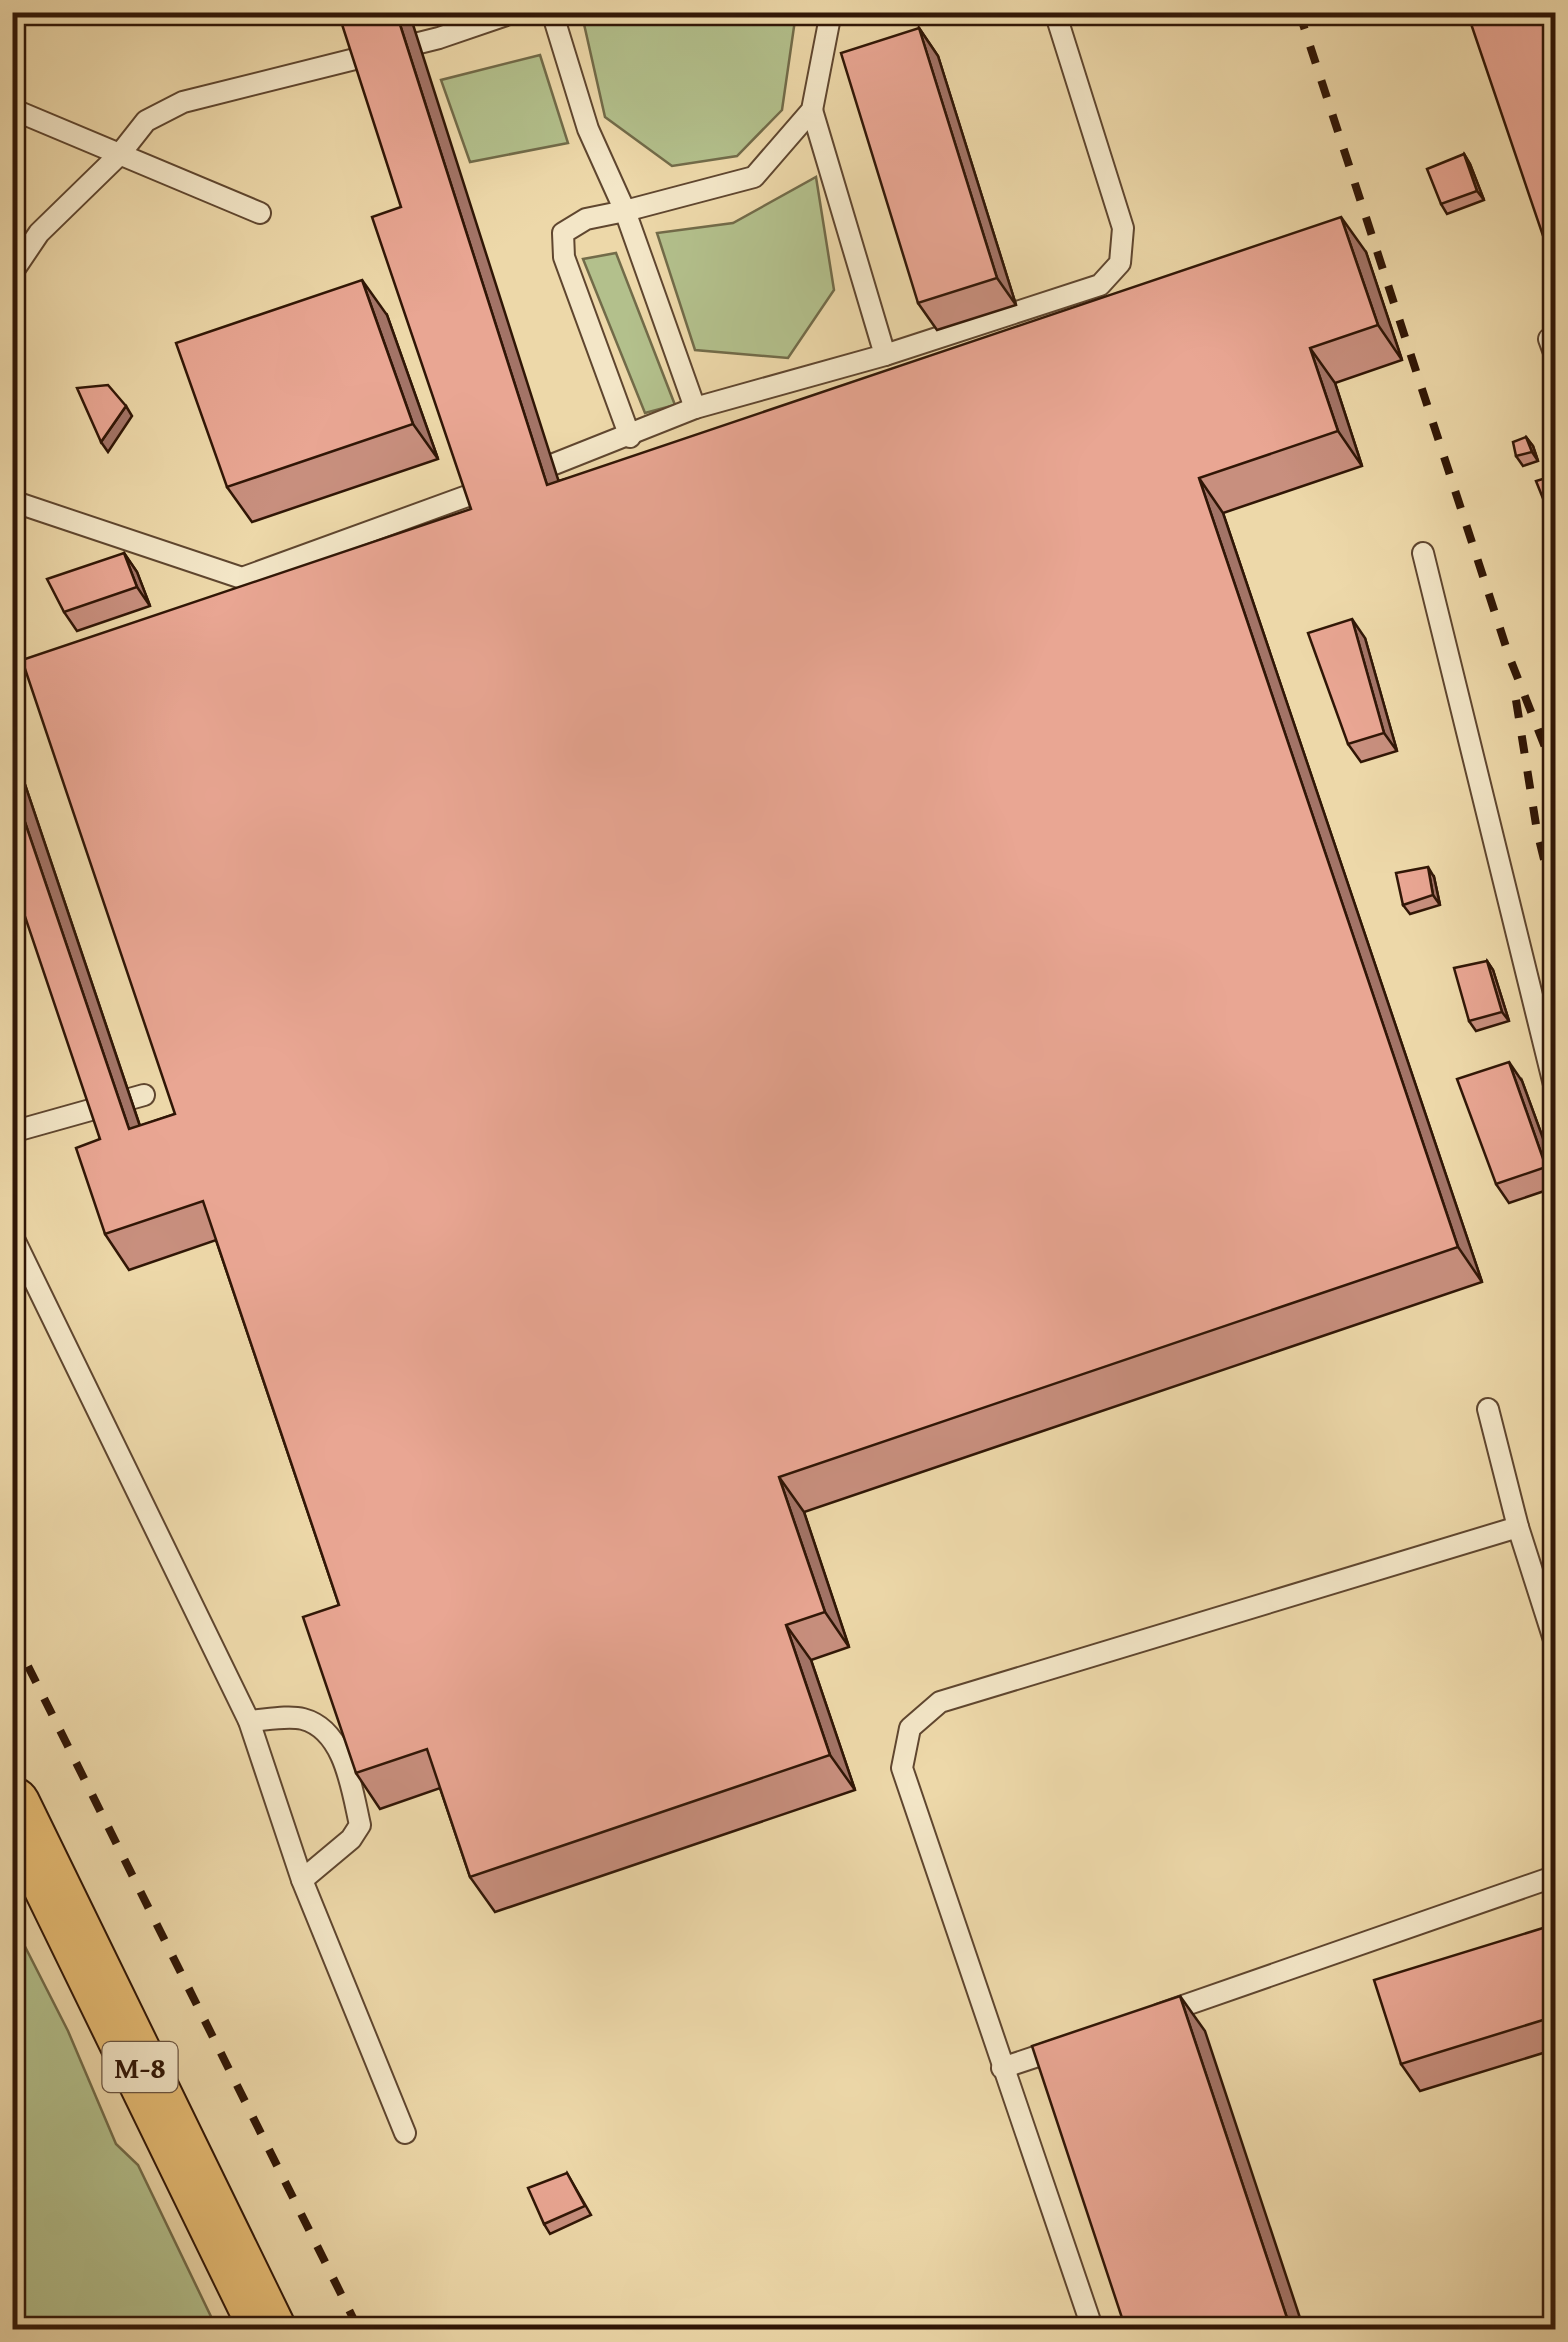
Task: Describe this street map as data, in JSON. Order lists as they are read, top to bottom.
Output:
{
  "streets": {
    "main road": ["М-8"]
  }
}
